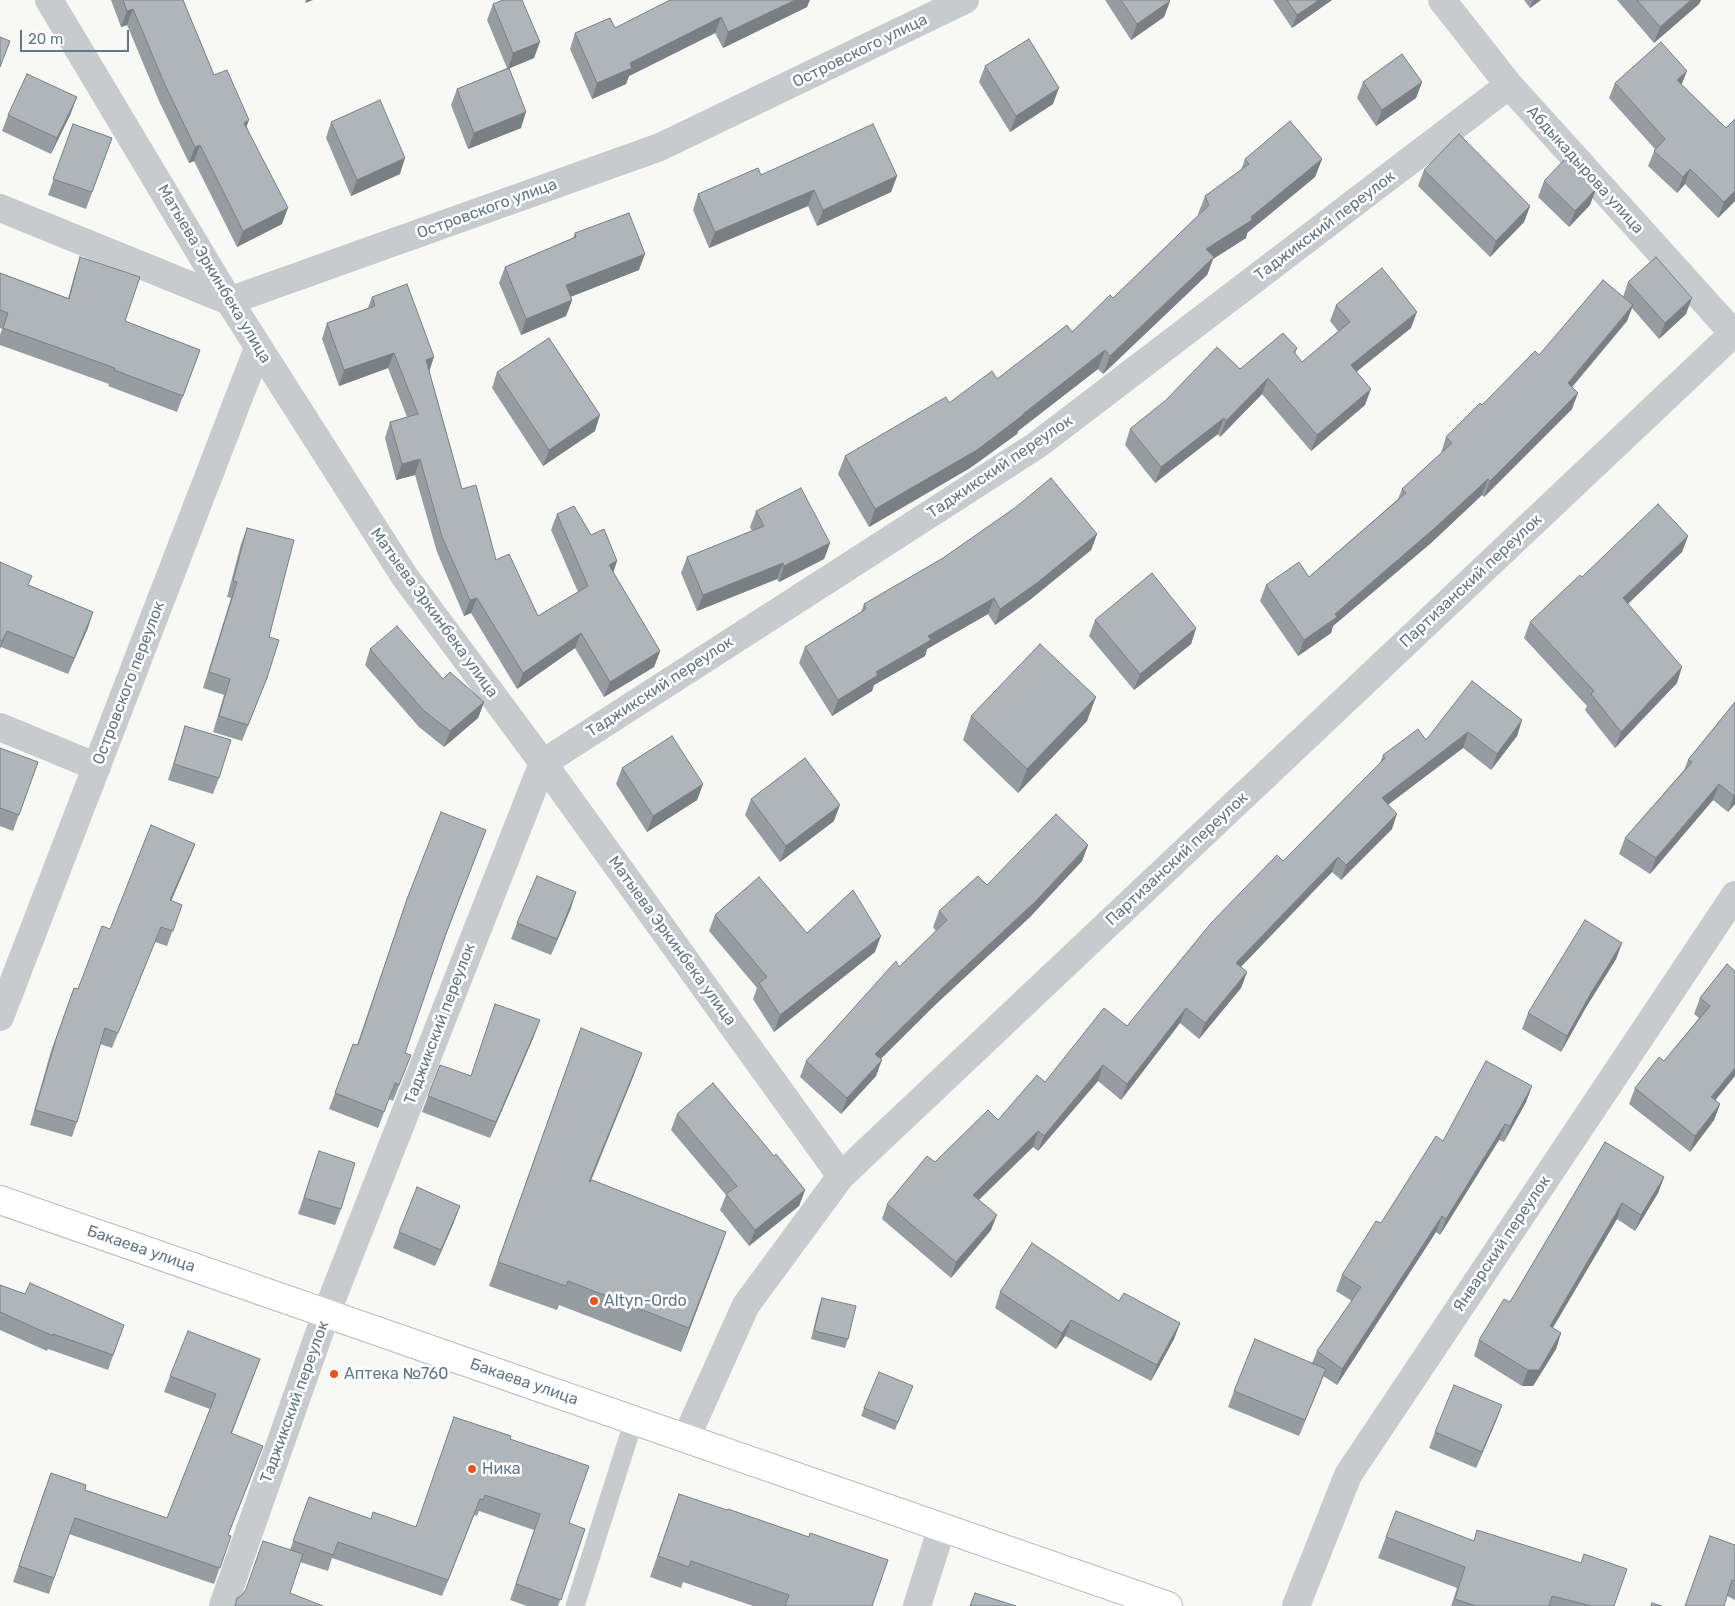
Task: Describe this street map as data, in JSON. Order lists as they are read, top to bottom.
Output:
{
  "streets": {
    "main road": ["Бакаева улица"],
    "street": [
      "Островского улица",
      "Абдыкадырова улица",
      "Таджикский переулок",
      "Матыева Эркинбека улица",
      "Партизанский переулок",
      "Островского переулок",
      "Январский переулок"
    ]
  },
  "crossings": [
    ["Островского улица", "Матыева Эркинбека улица"],
    ["Абдыкадырова улица", "Таджикский переулок"],
    ["Абдыкадырова улица", "Партизанский переулок"],
    ["Таджикский переулок", "Матыева Эркинбека улица"],
    ["Таджикский переулок", "Бакаева улица"],
    ["Матыева Эркинбека улица", "Партизанский переулок"],
    ["Матыева Эркинбека улица", "Островского переулок"],
    ["Партизанский переулок", "Бакаева улица"]
  ],
  "places": ["Altyn-Ordo", "Аптека №760", "Ника"],
  "scale_bar": "20 m"
}
